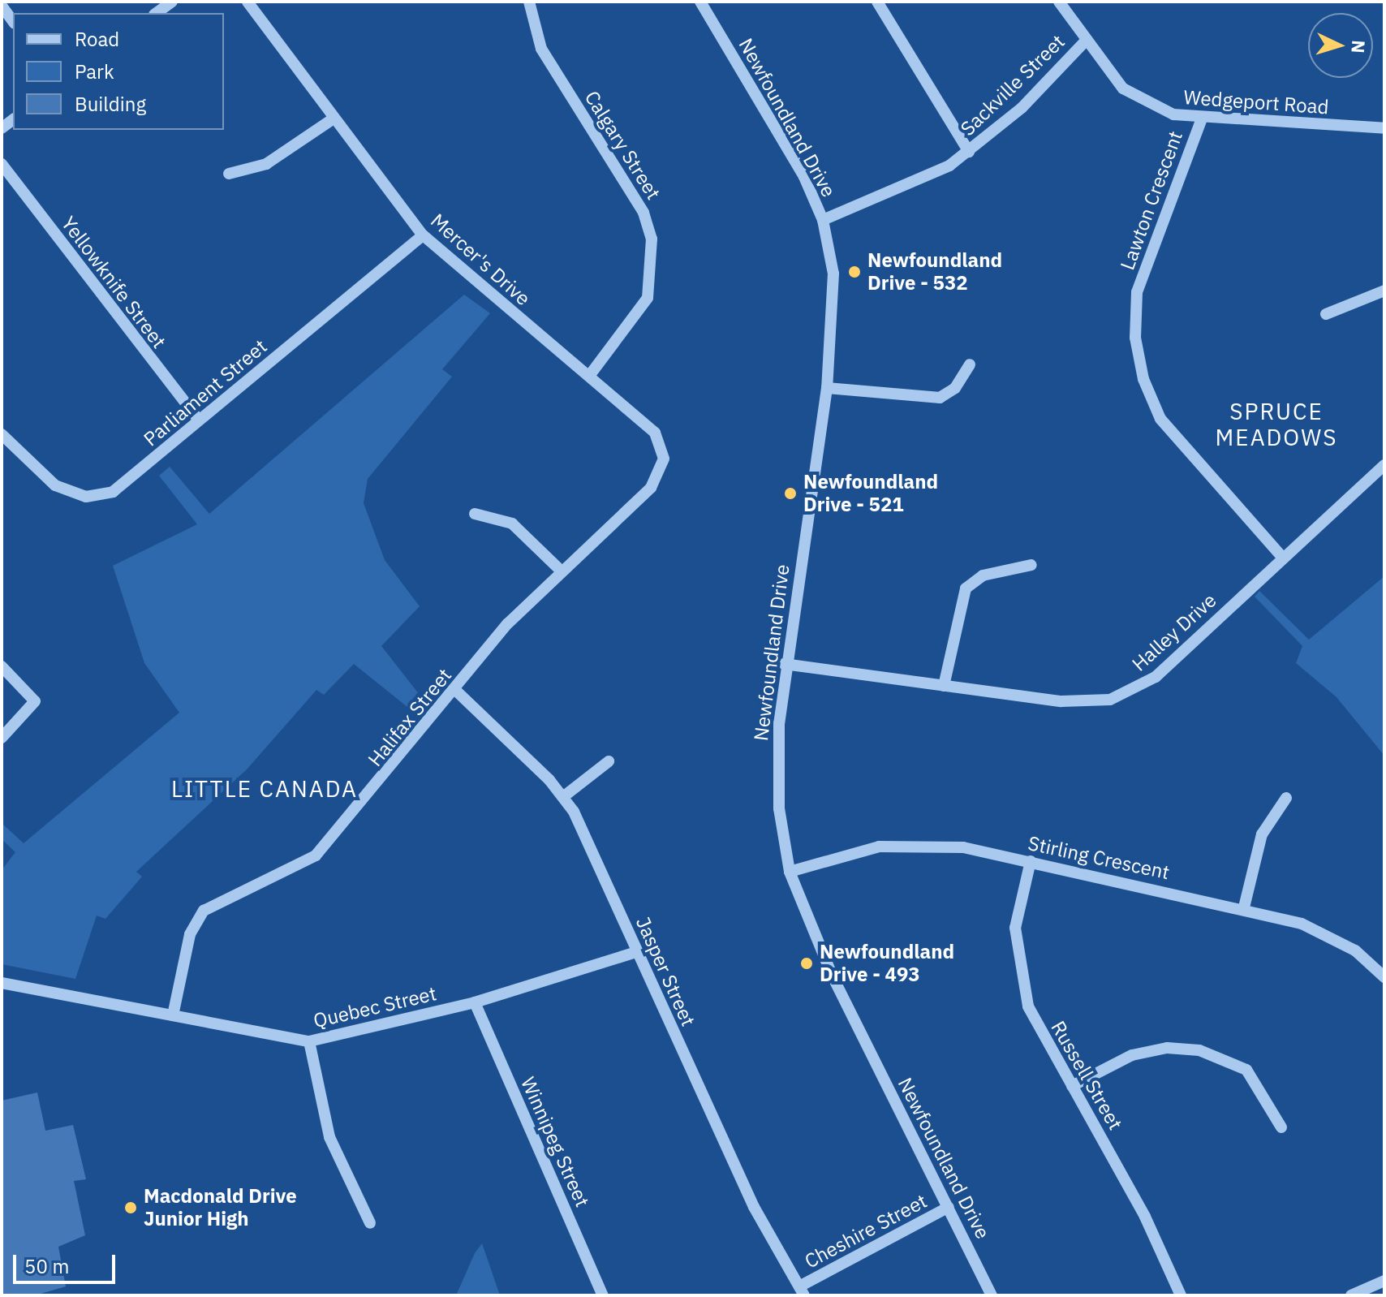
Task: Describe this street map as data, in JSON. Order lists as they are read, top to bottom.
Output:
{
  "streets": {
    "street": [
      "Sackville Street",
      "Wedgeport Road",
      "Newfoundland Drive",
      "Calgary Street",
      "Lawton Crescent",
      "Mercer's Drive",
      "Yellowknife Street",
      "Parliament Street",
      "Halley Drive",
      "Halifax Street",
      "Stirling Crescent",
      "Jasper Street",
      "Quebec Street",
      "Russell Street",
      "Winnipeg Street",
      "Cheshire Street"
    ]
  },
  "crossings": [
    ["Sackville Street", "Wedgeport Road"],
    ["Sackville Street", "Newfoundland Drive"],
    ["Wedgeport Road", "Lawton Crescent"],
    ["Newfoundland Drive", "Halley Drive"],
    ["Newfoundland Drive", "Stirling Crescent"],
    ["Newfoundland Drive", "Cheshire Street"],
    ["Calgary Street", "Mercer's Drive"],
    ["Lawton Crescent", "Halley Drive"],
    ["Mercer's Drive", "Parliament Street"],
    ["Mercer's Drive", "Halifax Street"],
    ["Yellowknife Street", "Parliament Street"],
    ["Halifax Street", "Jasper Street"],
    ["Halifax Street", "Quebec Street"],
    ["Stirling Crescent", "Russell Street"],
    ["Jasper Street", "Quebec Street"],
    ["Jasper Street", "Cheshire Street"],
    ["Quebec Street", "Winnipeg Street"]
  ],
  "districts": ["SPRUCE MEADOWS", "LITTLE CANADA"],
  "places": [
    "Newfoundland Drive - 532",
    "Newfoundland Drive - 521",
    "Newfoundland Drive - 493",
    "Macdonald Drive Junior High"
  ],
  "legend": ["Road", "Park", "Building"],
  "scale_bar": "50 m",
  "north": "right"
}
